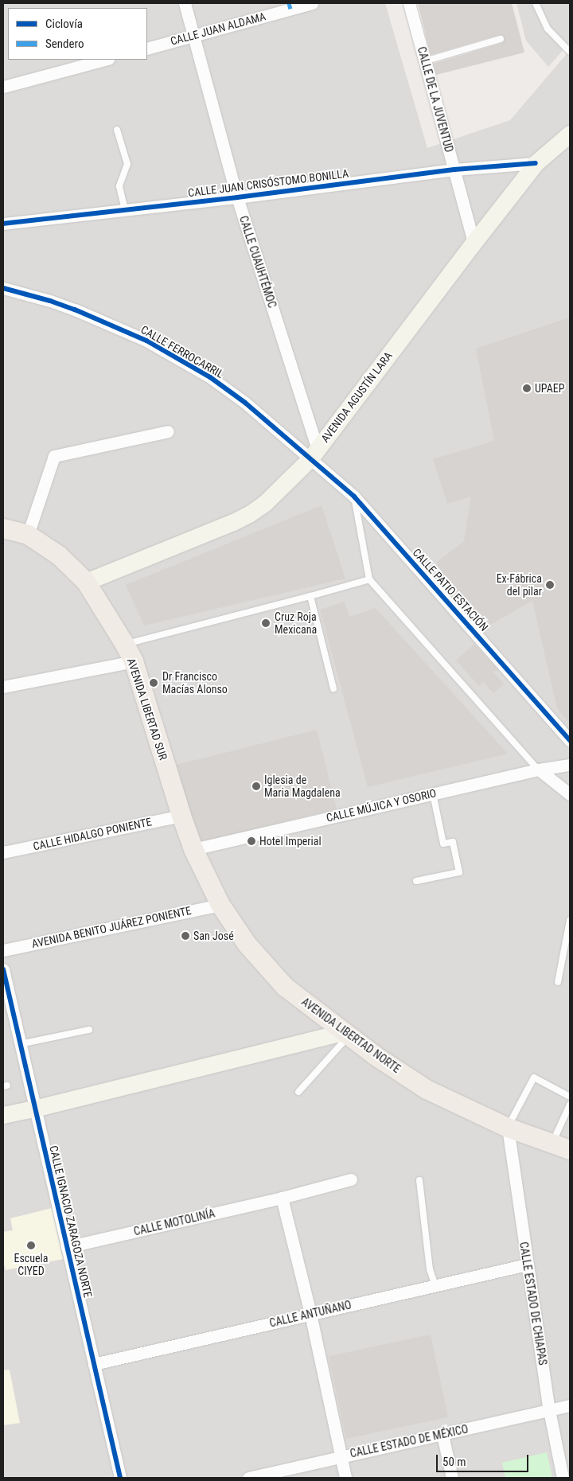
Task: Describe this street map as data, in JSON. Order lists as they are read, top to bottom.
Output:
{
  "streets": {
    "main road": ["AVENIDA AGUSTÍN LARA", "AVENIDA LIBERTAD SUR", "AVENIDA LIBERTAD NORTE"],
    "street": [
      "CALLE JUAN ALDAMA",
      "CALLE DE LA JUVENTUD",
      "CALLE JUAN CRISÓSTOMO BONILLA",
      "CALLE CUAUHTÉMOC",
      "CALLE FERROCARRIL",
      "CALLE PATIO ESTACIÓN",
      "CALLE MÚJICA Y OSORIO",
      "CALLE HIDALGO PONIENTE",
      "AVENIDA BENITO JUÁREZ PONIENTE",
      "CALLE IGNACIO ZARAGOZA NORTE",
      "CALLE MOTOLINÍA",
      "CALLE ESTADO DE CHIAPAS",
      "CALLE ANTUÑANO",
      "CALLE ESTADO DE MÉXICO"
    ]
  },
  "crossings": [
    ["CALLE JUAN ALDAMA", "CALLE CUAUHTÉMOC"],
    ["CALLE DE LA JUVENTUD", "CALLE JUAN CRISÓSTOMO BONILLA"],
    ["CALLE DE LA JUVENTUD", "AVENIDA AGUSTÍN LARA"],
    ["CALLE JUAN CRISÓSTOMO BONILLA", "CALLE CUAUHTÉMOC"],
    ["CALLE JUAN CRISÓSTOMO BONILLA", "AVENIDA AGUSTÍN LARA"],
    ["CALLE CUAUHTÉMOC", "CALLE FERROCARRIL"],
    ["CALLE CUAUHTÉMOC", "AVENIDA AGUSTÍN LARA"],
    ["CALLE CUAUHTÉMOC", "CALLE PATIO ESTACIÓN"],
    ["CALLE FERROCARRIL", "AVENIDA AGUSTÍN LARA"],
    ["CALLE FERROCARRIL", "CALLE PATIO ESTACIÓN"],
    ["AVENIDA AGUSTÍN LARA", "CALLE PATIO ESTACIÓN"],
    ["AVENIDA AGUSTÍN LARA", "AVENIDA LIBERTAD SUR"],
    ["AVENIDA LIBERTAD SUR", "CALLE MÚJICA Y OSORIO"],
    ["AVENIDA LIBERTAD SUR", "CALLE HIDALGO PONIENTE"],
    ["AVENIDA LIBERTAD SUR", "AVENIDA LIBERTAD NORTE"],
    ["CALLE MÚJICA Y OSORIO", "AVENIDA LIBERTAD NORTE"],
    ["AVENIDA BENITO JUÁREZ PONIENTE", "AVENIDA LIBERTAD NORTE"],
    ["AVENIDA LIBERTAD NORTE", "CALLE ESTADO DE CHIAPAS"],
    ["CALLE IGNACIO ZARAGOZA NORTE", "CALLE MOTOLINÍA"],
    ["CALLE IGNACIO ZARAGOZA NORTE", "CALLE ANTUÑANO"],
    ["CALLE ESTADO DE CHIAPAS", "CALLE ANTUÑANO"],
    ["CALLE ESTADO DE CHIAPAS", "CALLE ESTADO DE MÉXICO"]
  ],
  "places": [
    "UPAEP",
    "Ex-Fábrica del pilar",
    "Cruz Roja Mexicana",
    "Dr Francisco Macías Alonso",
    "Iglesia de Maria Magdalena",
    "Hotel Imperial",
    "San José",
    "Escuela CIYED"
  ],
  "legend": ["Ciclovía", "Sendero"],
  "scale_bar": "50 m"
}
